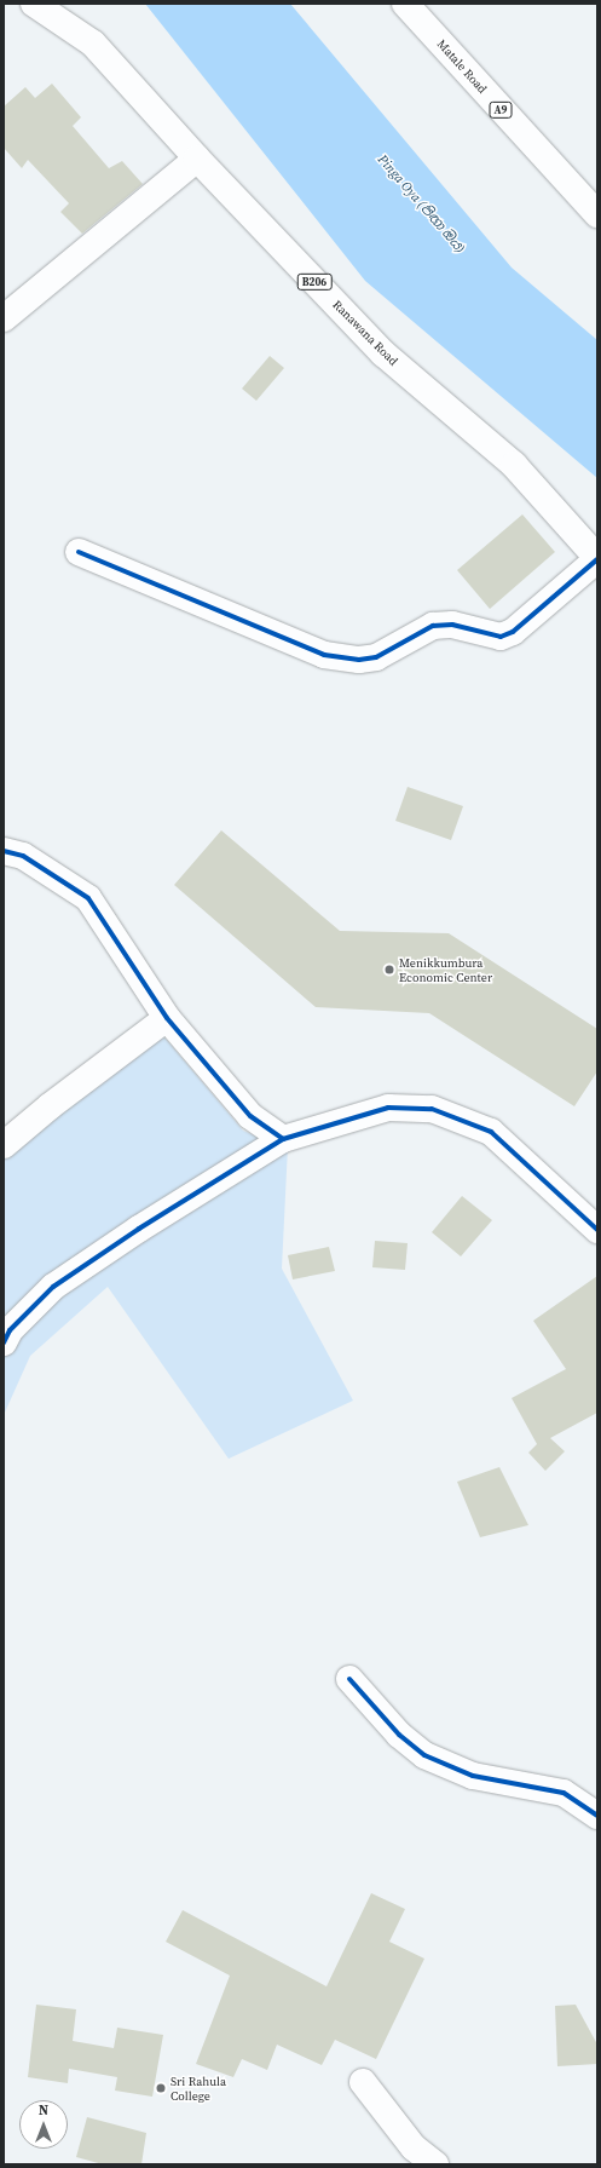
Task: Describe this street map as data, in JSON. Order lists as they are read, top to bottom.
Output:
{
  "streets": {
    "main road": [
      "Matale Road",
      "A9",
      "B206",
      "Ranawana Road"
    ]
  },
  "water": ["Pinga Oya (පිඟා ඔය)"],
  "places": ["Menikkumbura Economic Center", "Sri Rahula College"],
  "north": "top"
}
